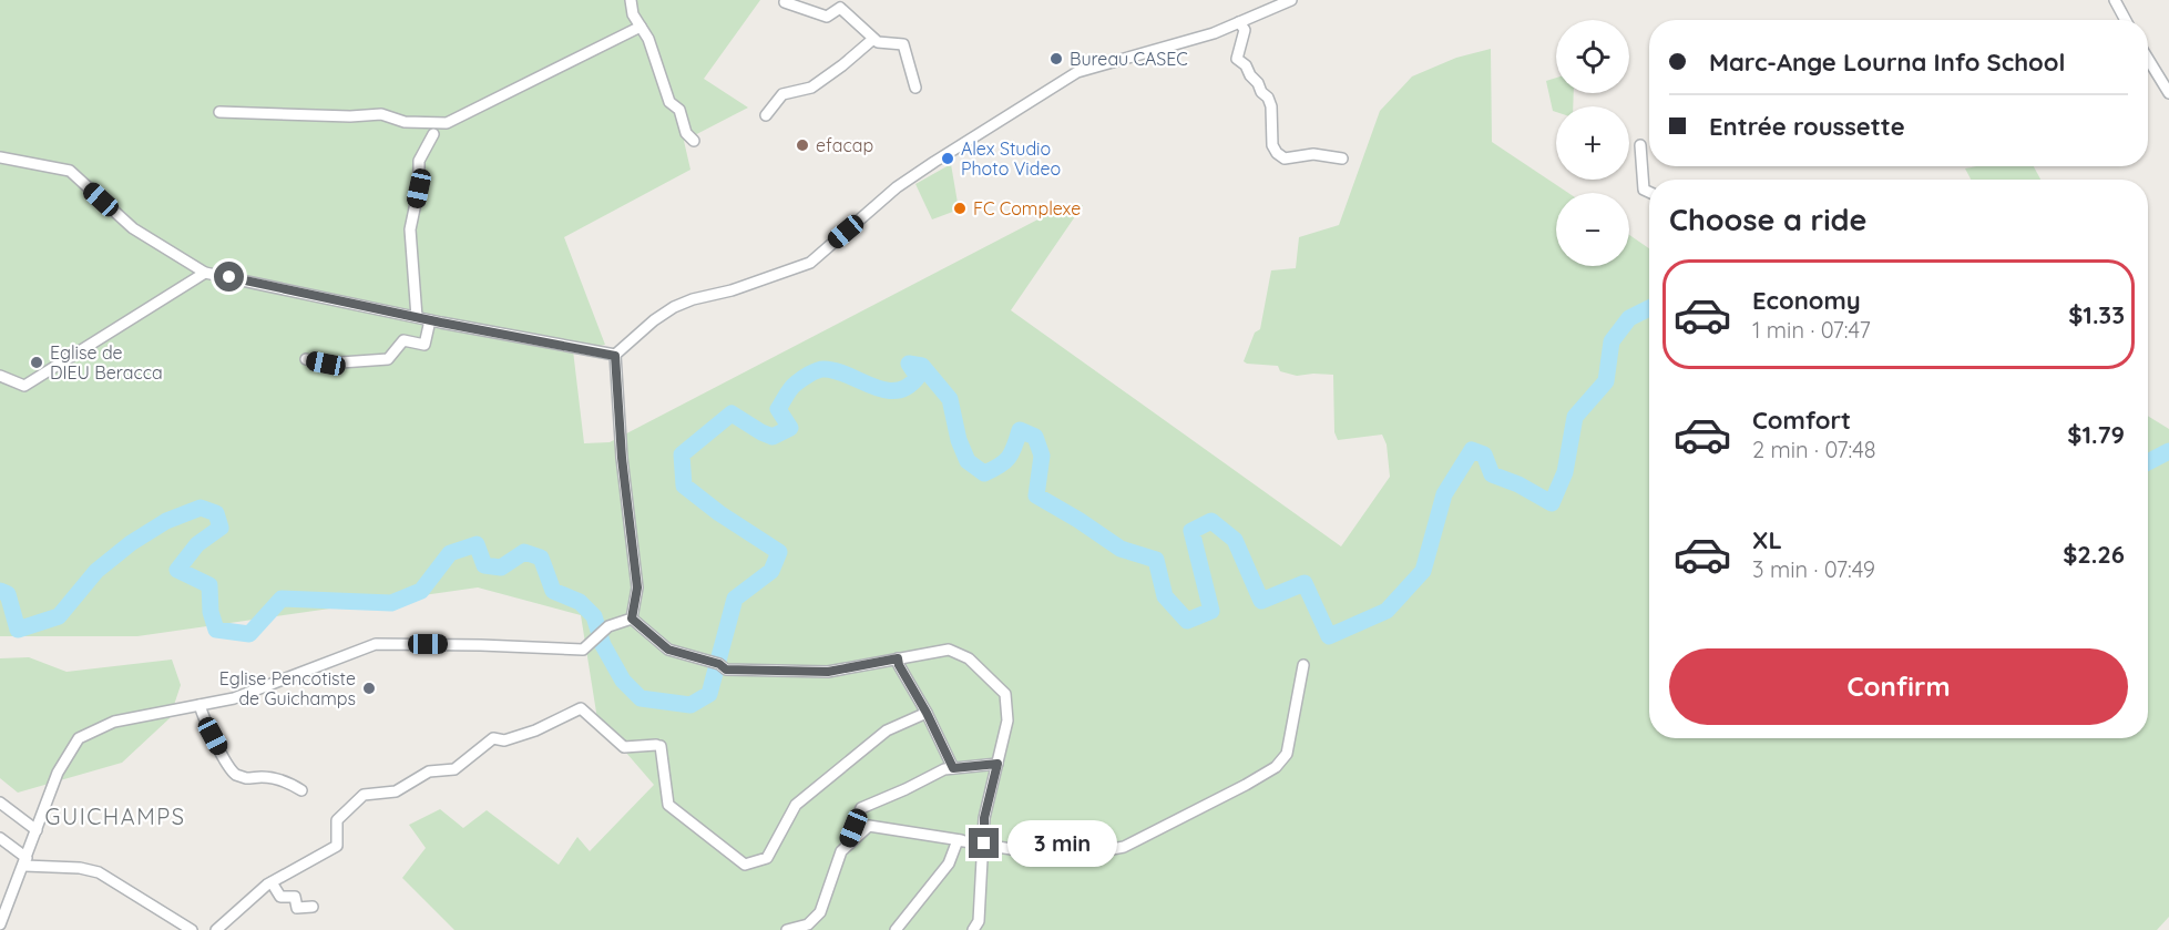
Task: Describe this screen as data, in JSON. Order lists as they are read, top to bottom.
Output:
{
  "districts": ["GUICHAMPS"],
  "places": [
    "Bureau CASEC",
    "efacap",
    "Alex Studio Photo Video",
    "FC Complexe",
    "Eglise de DIEU Beracca",
    "Eglise Pencotiste de Guichamps"
  ],
  "page": {
    "map_buttons": ["+", "−"],
    "banner": ["Marc-Ange Lourna Info School", "Entrée roussette"],
    "heading": "Choose a ride",
    "list": [
      {
        "name": "Economy",
        "note": "1 min · 07:47",
        "value": "$1.33"
      },
      {
        "name": "Comfort",
        "note": "2 min · 07:48",
        "value": "$1.79"
      },
      {
        "name": "XL",
        "note": "3 min · 07:49",
        "value": "$2.26"
      }
    ],
    "buttons": "Confirm",
    "bubble": "3 min"
  }
}
